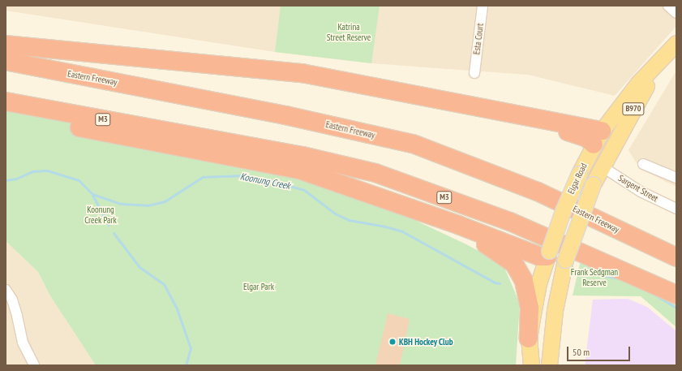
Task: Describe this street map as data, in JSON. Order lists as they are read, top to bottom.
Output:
{
  "streets": {
    "highway": ["Eastern Freeway", "M3"],
    "main road": ["B970", "Elgar Road"],
    "street": ["Esta Court", "Sargent Street"]
  },
  "crossings": [
    ["Elgar Road", "Sargent Street"]
  ],
  "water": ["Koonung Creek"],
  "parks": [
    "Katrina Street Reserve",
    "Koonung Creek Park",
    "Frank Sedgman Reserve",
    "Elgar Park"
  ],
  "places": ["KBH Hockey Club"],
  "scale_bar": "50 m"
}
